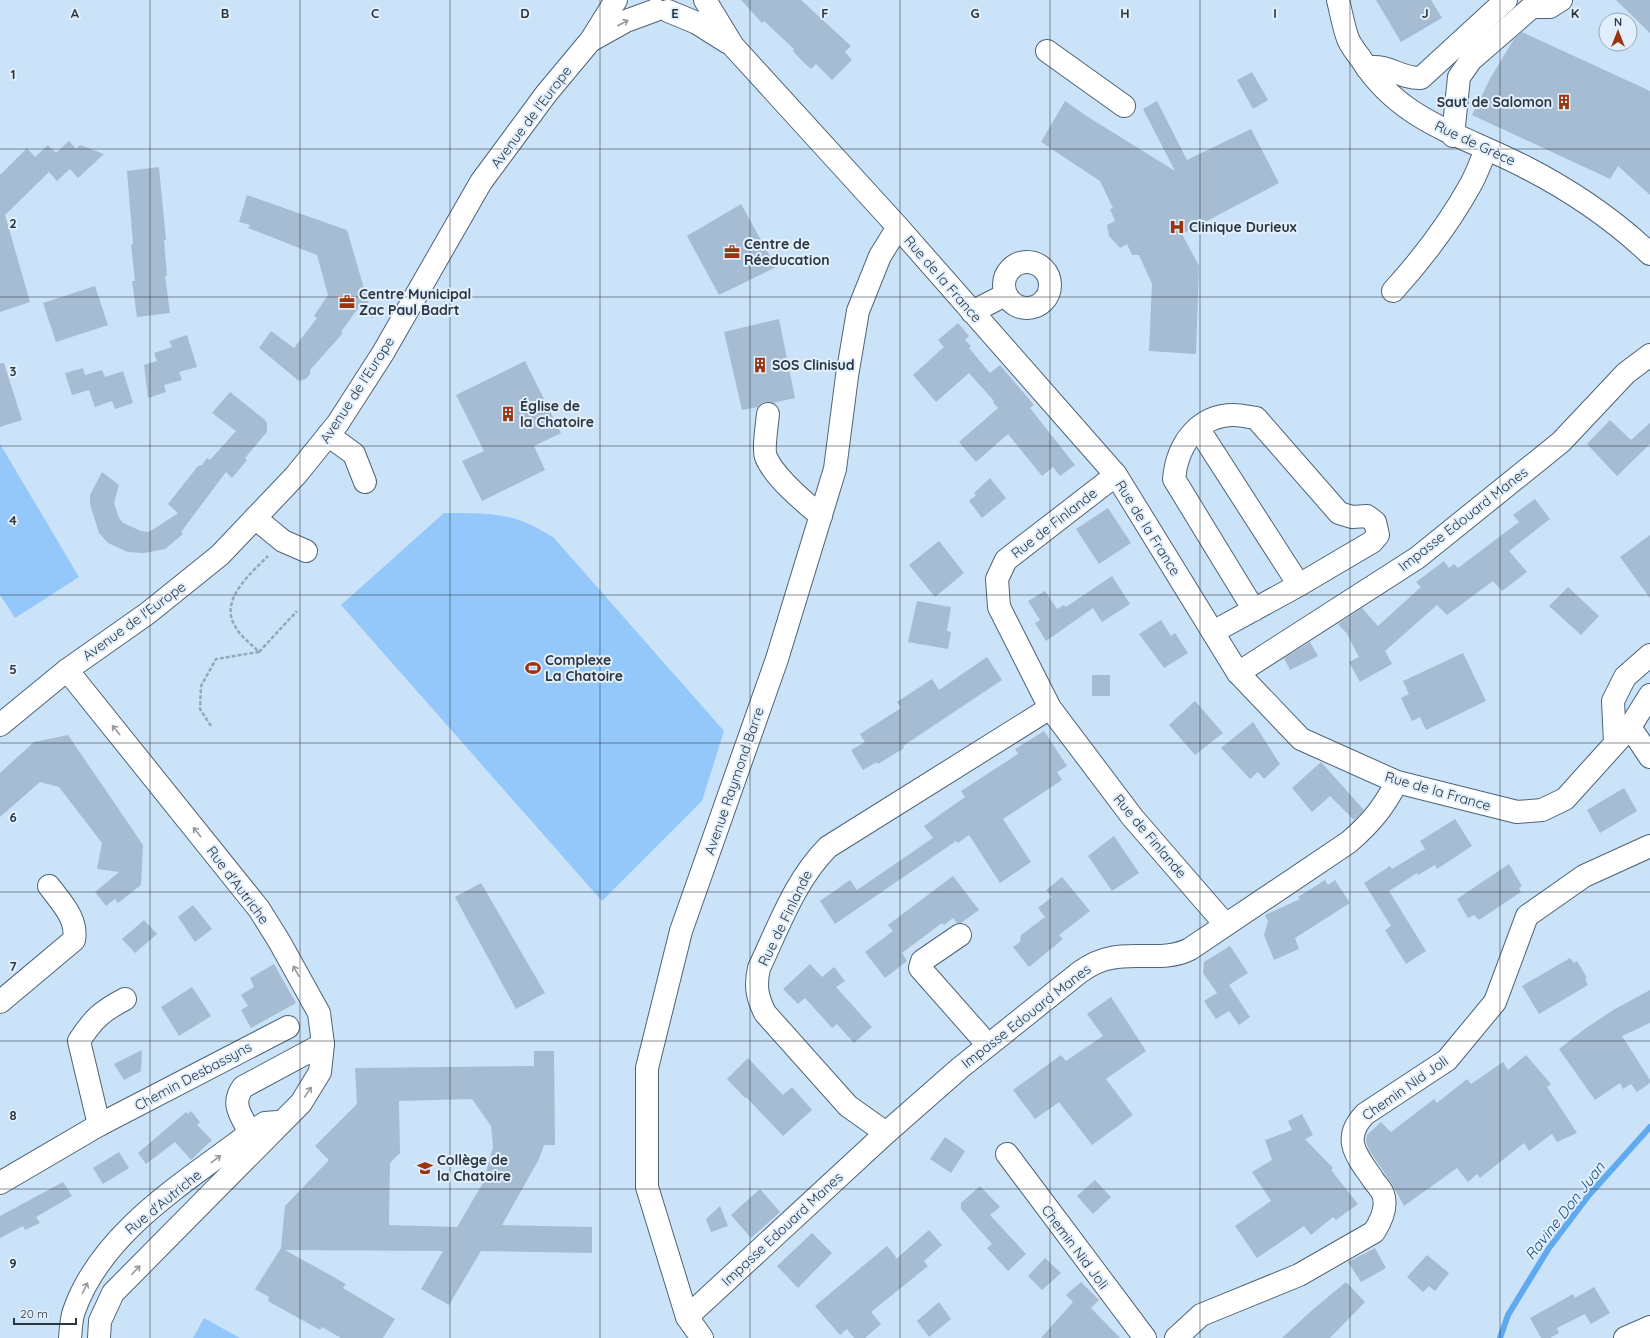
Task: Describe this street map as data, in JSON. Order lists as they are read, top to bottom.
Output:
{
  "streets": {
    "street": [
      "Avenue de l'Europe",
      "Rue de Grèce",
      "Rue de la France",
      "Impasse Edouard Manes",
      "Rue de Finlande",
      "Avenue Raymond Barre",
      "Rue d'Autriche",
      "Chemin Desbassyns",
      "Chemin Nid Joli"
    ]
  },
  "crossings": [
    ["Avenue de l'Europe", "Rue de la France"],
    ["Avenue de l'Europe", "Rue d'Autriche"],
    ["Rue de la France", "Impasse Edouard Manes"],
    ["Rue de la France", "Rue de Finlande"],
    ["Rue de la France", "Avenue Raymond Barre"],
    ["Impasse Edouard Manes", "Rue de Finlande"],
    ["Impasse Edouard Manes", "Avenue Raymond Barre"]
  ],
  "water": ["Ravine Don Juan"],
  "places": {
    "building": ["Saut de Salomon", "SOS Clinisud", "Église de la Chatoire"],
    "hospital": ["Clinique Durieux"],
    "office": ["Centre de Réeducation", "Centre Municipal Zac Paul Badrt"],
    "sports": ["Complexe La Chatoire"],
    "school or university": ["Collège de la Chatoire"]
  },
  "scale_bar": "20 m",
  "north": "top",
  "grid": {
    "columns": [
      "A",
      "B",
      "C",
      "D",
      "E",
      "F",
      "G",
      "H",
      "I",
      "J",
      "K"
    ],
    "rows": [
      "1",
      "2",
      "3",
      "4",
      "5",
      "6",
      "7",
      "8",
      "9"
    ]
  }
}
